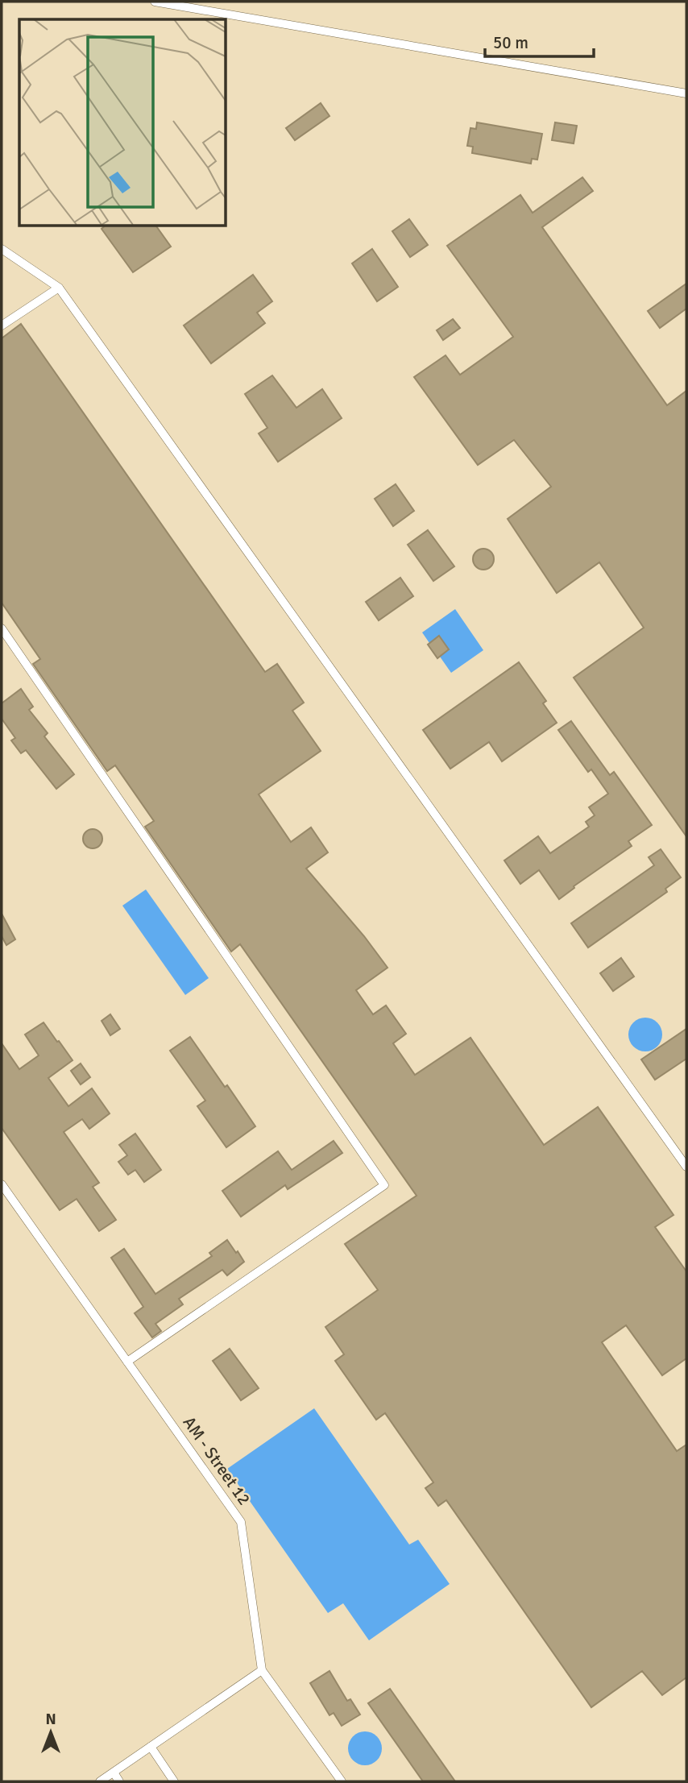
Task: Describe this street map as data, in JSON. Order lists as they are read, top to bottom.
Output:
{
  "streets": {
    "lane": ["AM - Street 12"]
  },
  "scale_bar": "50 m",
  "north": "top"
}
